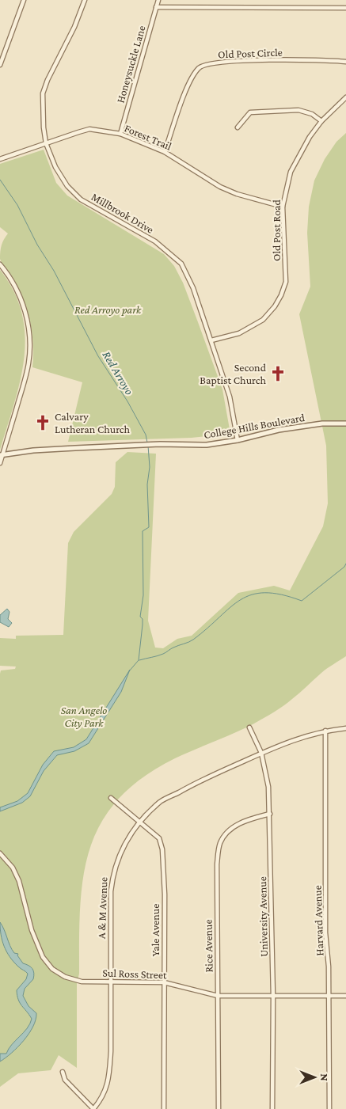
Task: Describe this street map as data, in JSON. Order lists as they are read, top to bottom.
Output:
{
  "streets": {
    "street": [
      "Old Post Circle",
      "Honeysuckle Lane",
      "Forest Trail",
      "Millbrook Drive",
      "Old Post Road",
      "College Hills Boulevard",
      "A & M Avenue",
      "University Avenue",
      "Harvard Avenue",
      "Yale Avenue",
      "Rice Avenue",
      "Sul Ross Street"
    ]
  },
  "crossings": [
    ["Old Post Circle", "Forest Trail"],
    ["Honeysuckle Lane", "Forest Trail"],
    ["Forest Trail", "Millbrook Drive"],
    ["Forest Trail", "Old Post Road"],
    ["Millbrook Drive", "Old Post Road"],
    ["Millbrook Drive", "College Hills Boulevard"],
    ["A & M Avenue", "University Avenue"],
    ["A & M Avenue", "Harvard Avenue"],
    ["A & M Avenue", "Yale Avenue"],
    ["A & M Avenue", "Sul Ross Street"],
    ["University Avenue", "Rice Avenue"],
    ["University Avenue", "Sul Ross Street"],
    ["Harvard Avenue", "Sul Ross Street"],
    ["Yale Avenue", "Sul Ross Street"],
    ["Rice Avenue", "Sul Ross Street"]
  ],
  "water": ["Red Arroyo"],
  "parks": ["Red Arroyo park", "San Angelo City Park"],
  "places": {
    "church": ["Second Baptist Church", "Calvary Lutheran Church"]
  },
  "north": "right"
}
